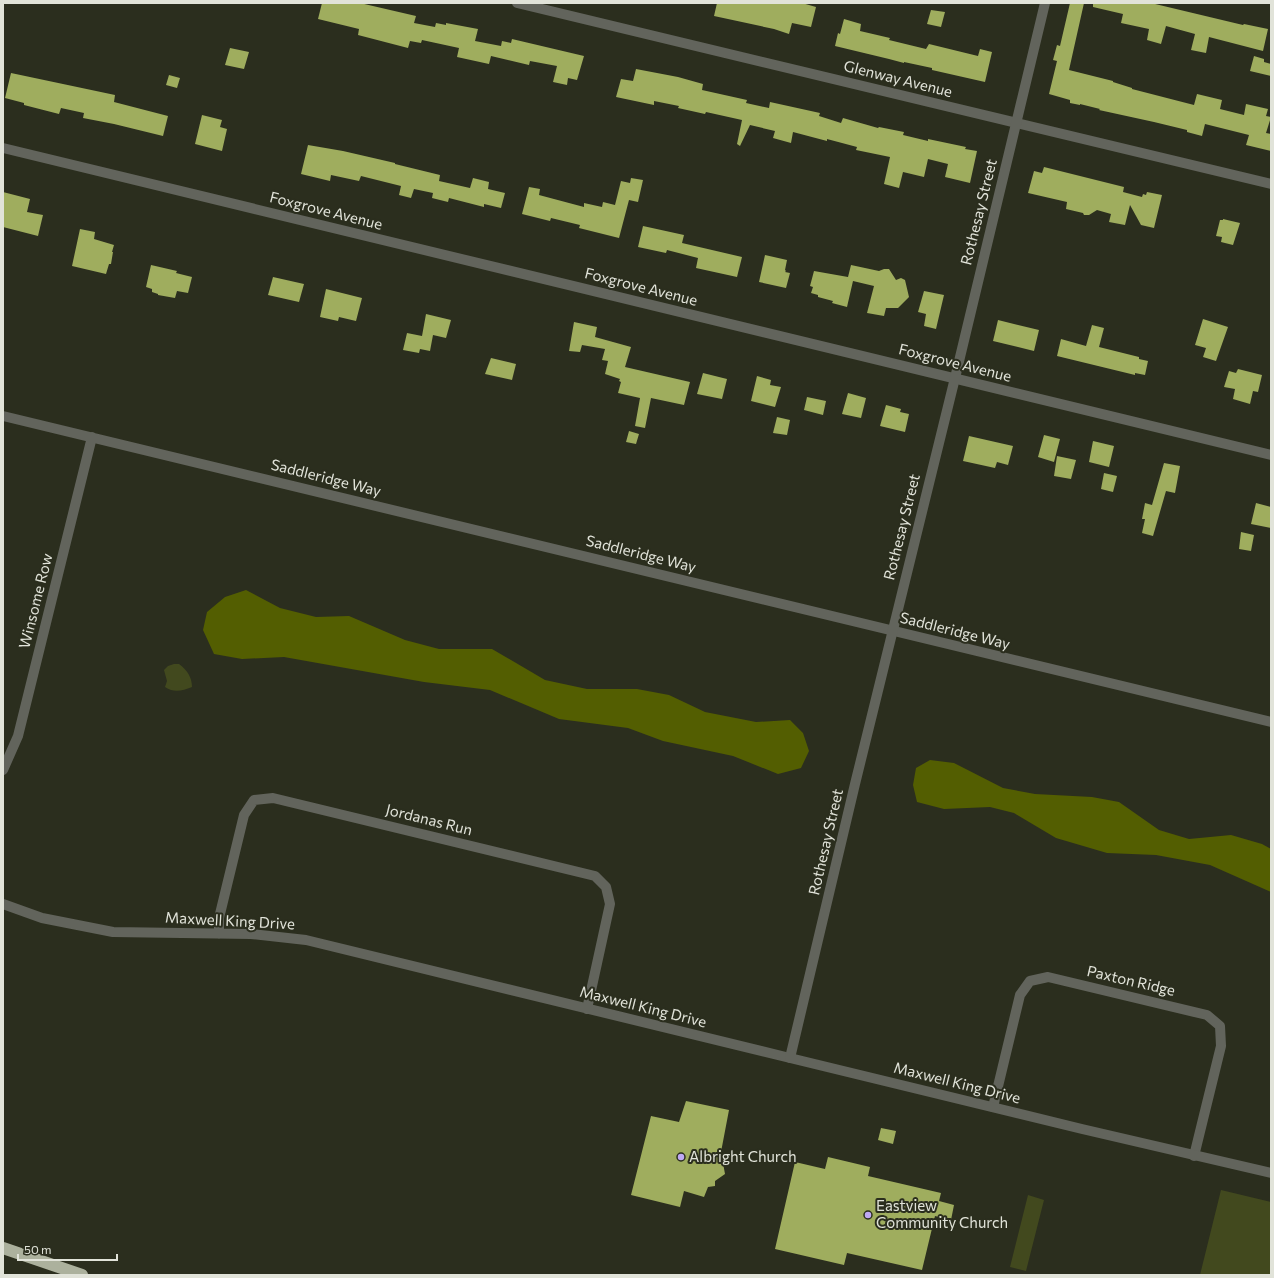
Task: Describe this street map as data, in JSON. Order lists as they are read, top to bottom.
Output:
{
  "streets": {
    "street": [
      "Glenway Avenue",
      "Foxgrove Avenue",
      "Rothesay Street",
      "Saddleridge Way",
      "Winsome Row",
      "Jordanas Run",
      "Maxwell King Drive",
      "Paxton Ridge"
    ]
  },
  "crossings": [
    ["Glenway Avenue", "Rothesay Street"],
    ["Foxgrove Avenue", "Rothesay Street"],
    ["Rothesay Street", "Saddleridge Way"],
    ["Rothesay Street", "Maxwell King Drive"],
    ["Saddleridge Way", "Winsome Row"],
    ["Jordanas Run", "Maxwell King Drive"],
    ["Maxwell King Drive", "Paxton Ridge"]
  ],
  "places": ["Albright Church", "Eastview Community Church"],
  "scale_bar": "50 m"
}
